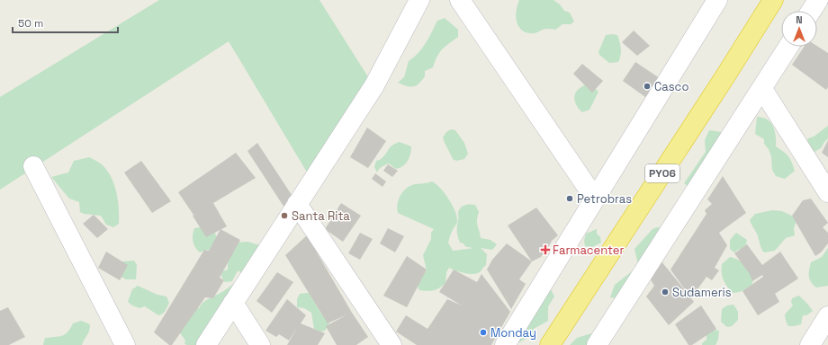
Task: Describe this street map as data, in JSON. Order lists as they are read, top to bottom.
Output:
{
  "streets": {
    "highway": ["PY06"]
  },
  "places": {
    "other": [
      "Casco",
      "Petrobras",
      "Santa Rita",
      "Sudameris",
      "Monday"
    ],
    "health": ["Farmacenter"]
  },
  "scale_bar": "50 m",
  "north": "top"
}
